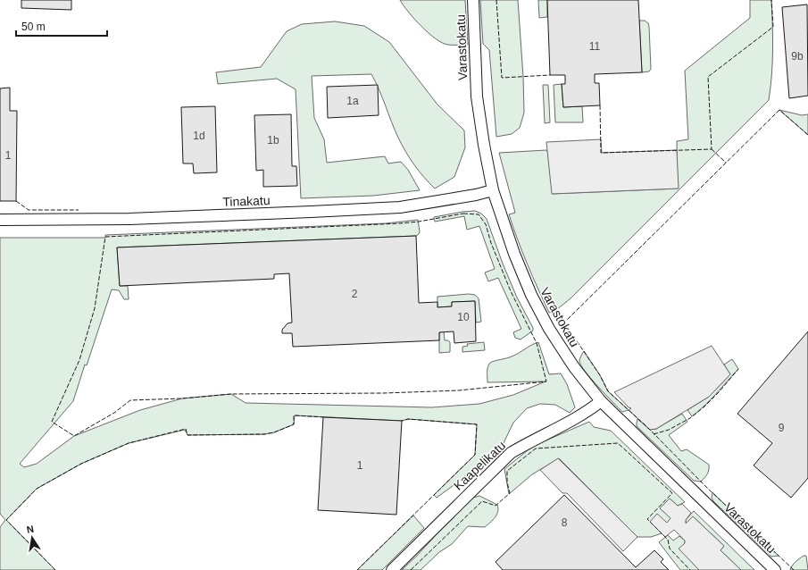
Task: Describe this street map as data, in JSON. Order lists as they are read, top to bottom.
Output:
{
  "streets": {
    "street": ["Varastokatu", "Tinakatu", "Kaapelikatu"]
  },
  "crossings": [
    ["Varastokatu", "Tinakatu"],
    ["Varastokatu", "Kaapelikatu"]
  ],
  "house_numbers": [
    "11",
    "9b",
    "1a",
    "1d",
    "1b",
    "1",
    "2",
    "10",
    "9",
    "1",
    "8"
  ],
  "scale_bar": "50 m",
  "north": "top"
}
